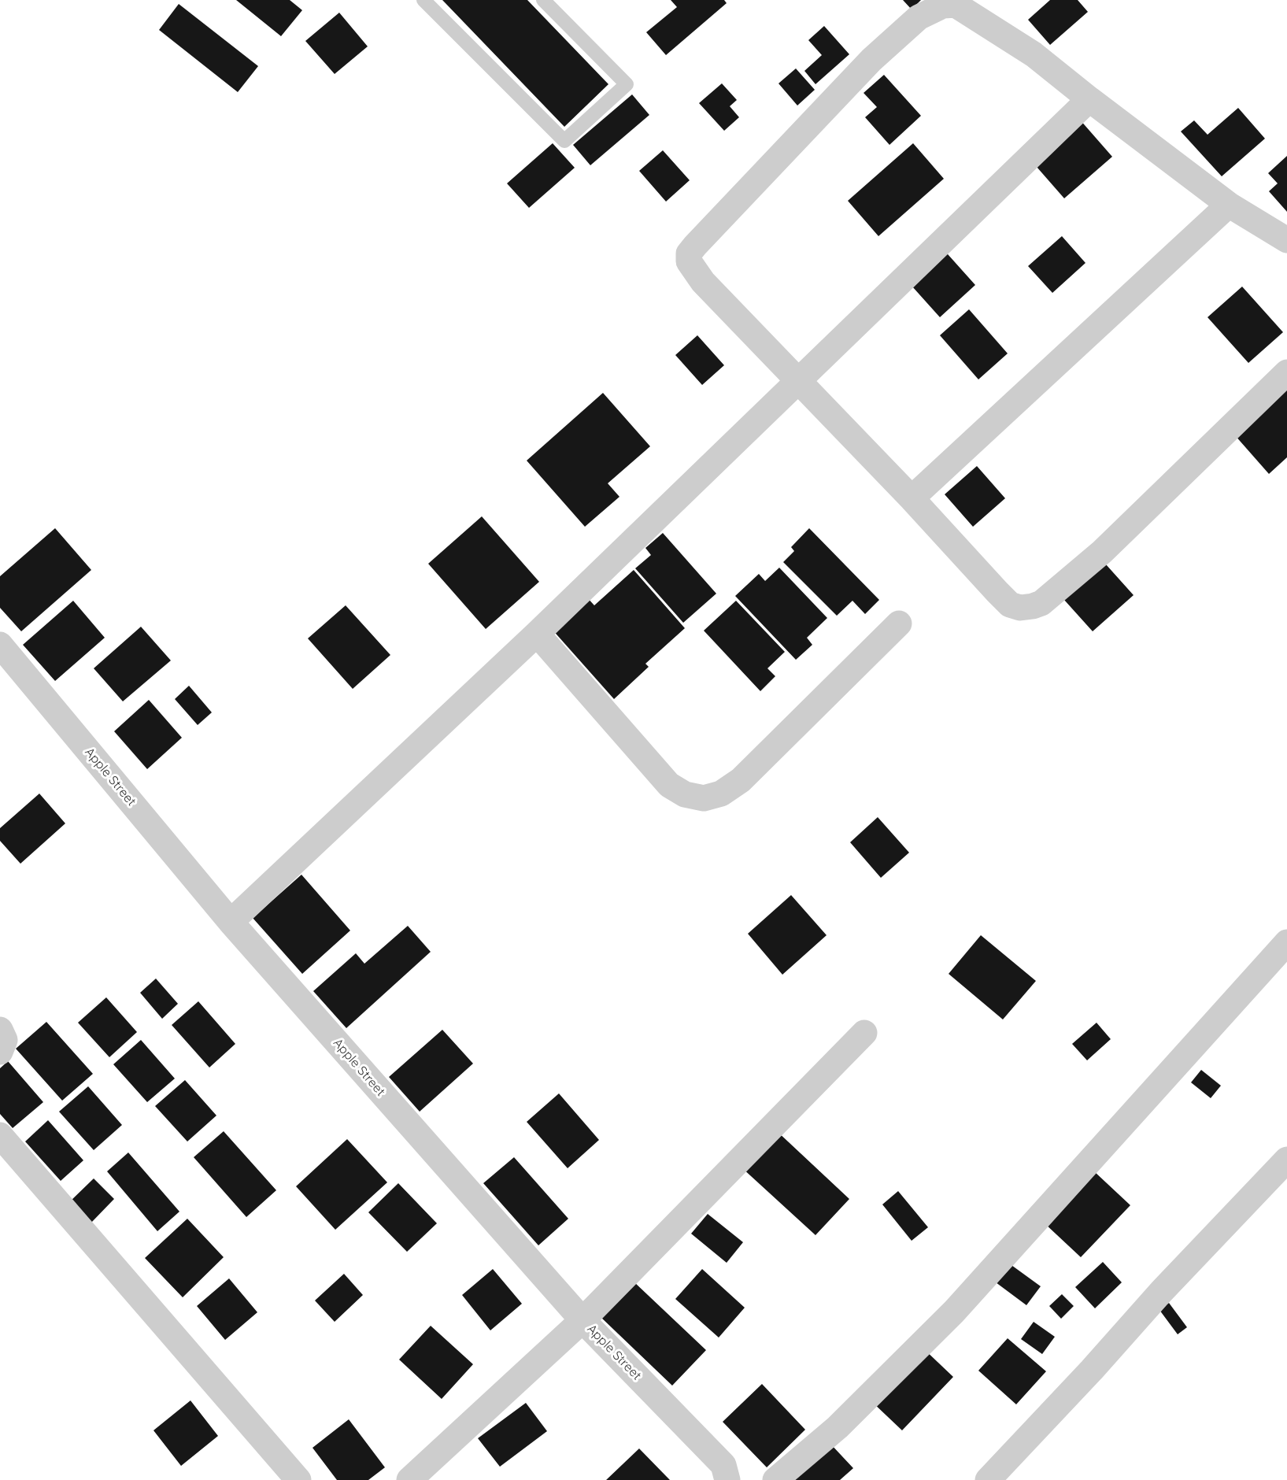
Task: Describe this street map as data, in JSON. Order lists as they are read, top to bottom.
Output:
{
  "streets": {
    "street": ["Apple Street"]
  }
}
